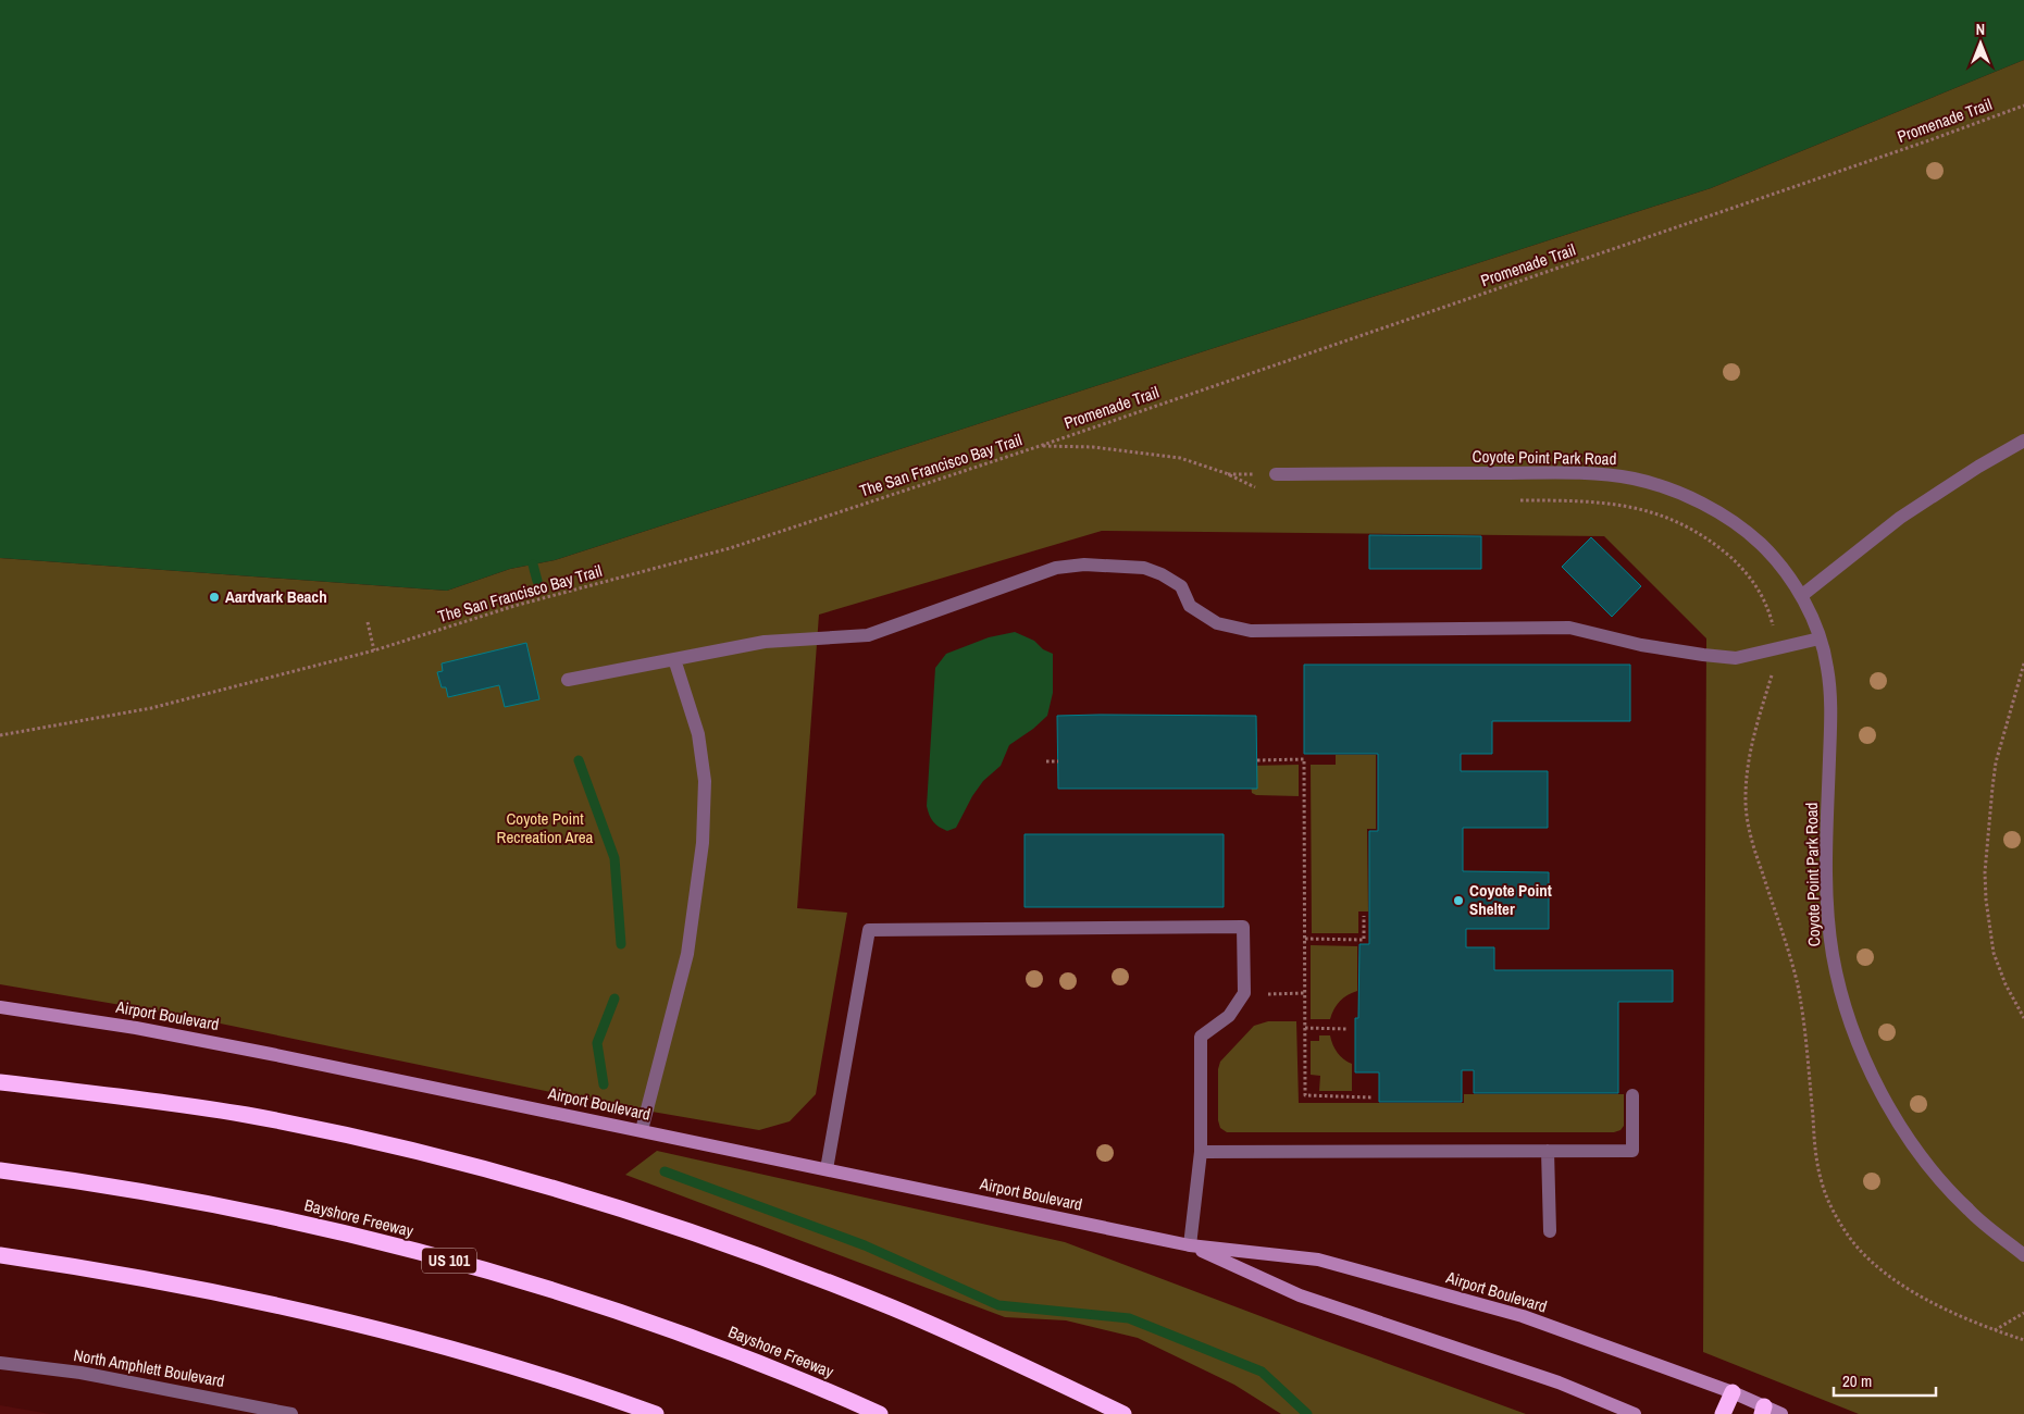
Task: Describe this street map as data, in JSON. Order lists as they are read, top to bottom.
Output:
{
  "streets": {
    "highway": ["Bayshore Freeway", "US 101"],
    "main road": ["Airport Boulevard"],
    "street": ["Coyote Point Park Road", "North Amphlett Boulevard"],
    "path": ["Promenade Trail", "The San Francisco Bay Trail"]
  },
  "crossings": [
    ["Promenade Trail", "The San Francisco Bay Trail"]
  ],
  "parks": ["Coyote Point Recreation Area"],
  "places": ["Aardvark Beach", "Coyote Point Shelter"],
  "scale_bar": "20 m",
  "north": "top"
}
